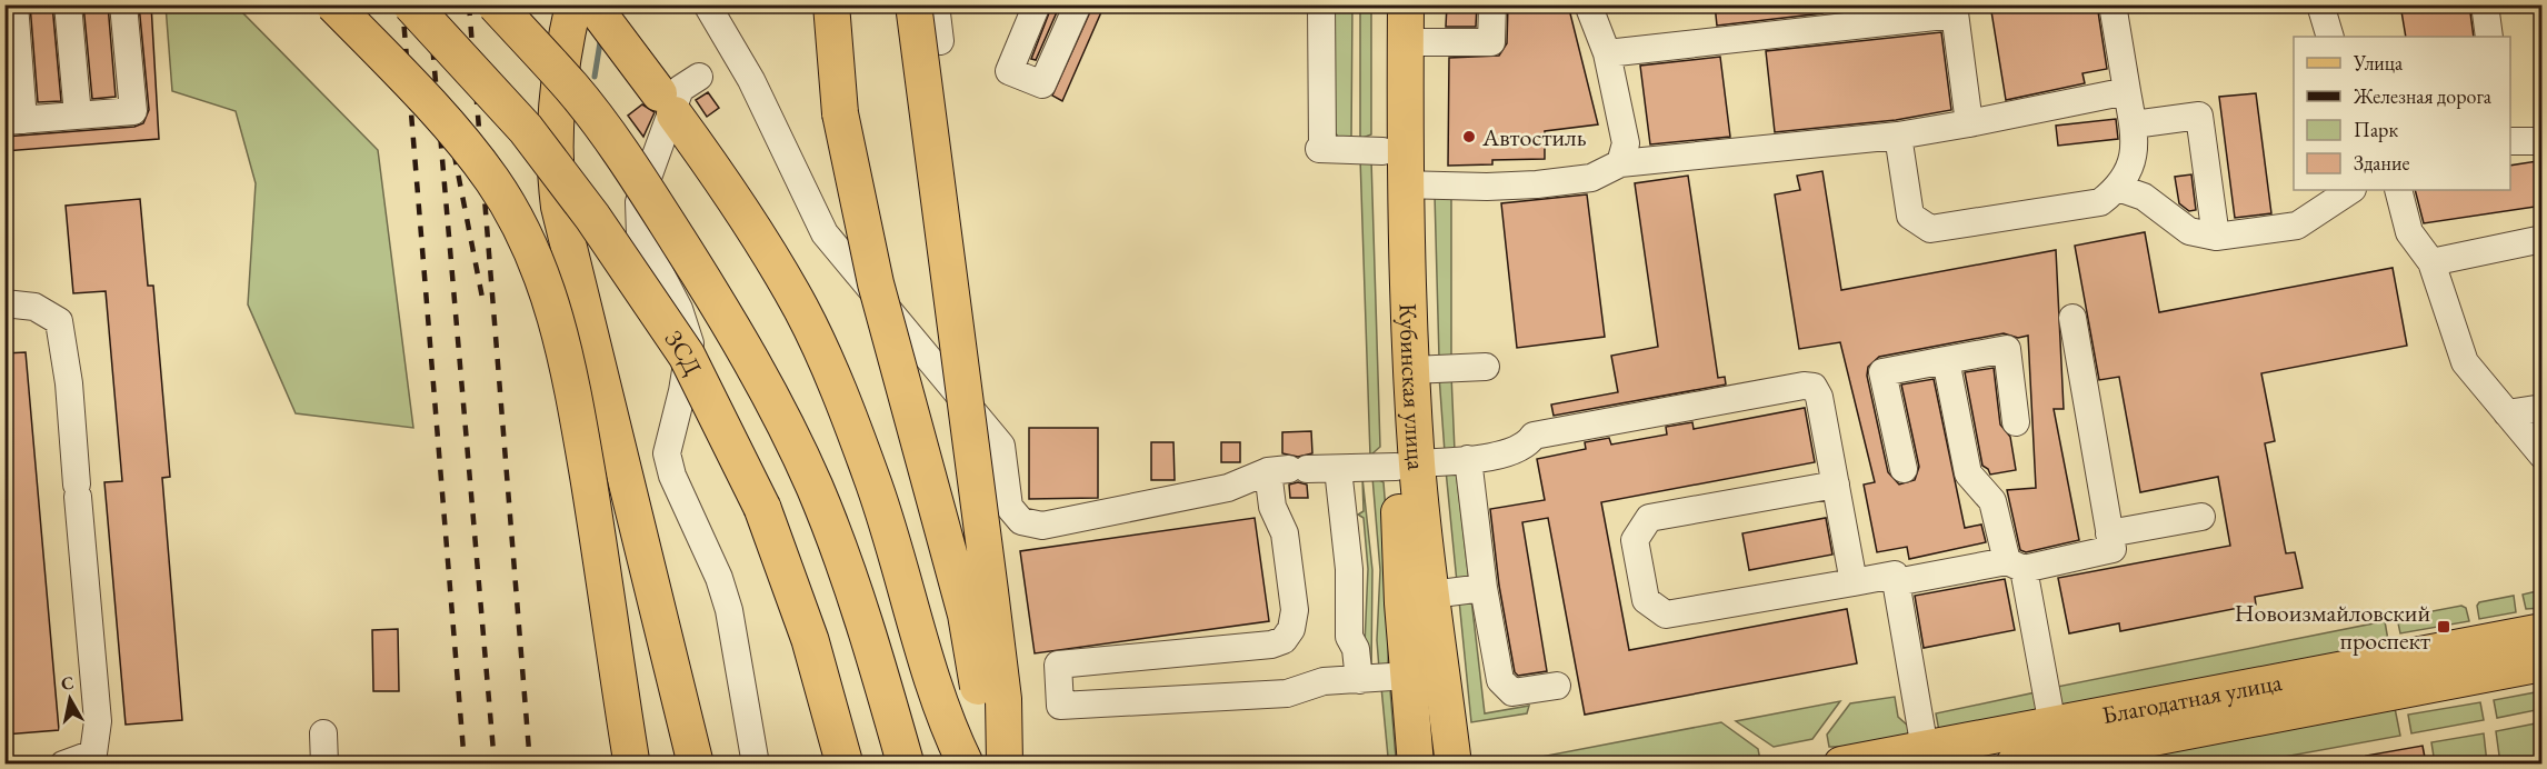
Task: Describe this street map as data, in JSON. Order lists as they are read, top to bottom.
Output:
{
  "streets": {
    "highway": ["ЗСД"],
    "main road": ["Кубинская улица", "Благодатная улица"]
  },
  "places": {
    "other": ["Автостиль"],
    "transit": ["Новоизмайловский проспект"]
  },
  "legend": [
    "Улица",
    "Железная дорога",
    "Парк",
    "Здание"
  ],
  "north": "top"
}
